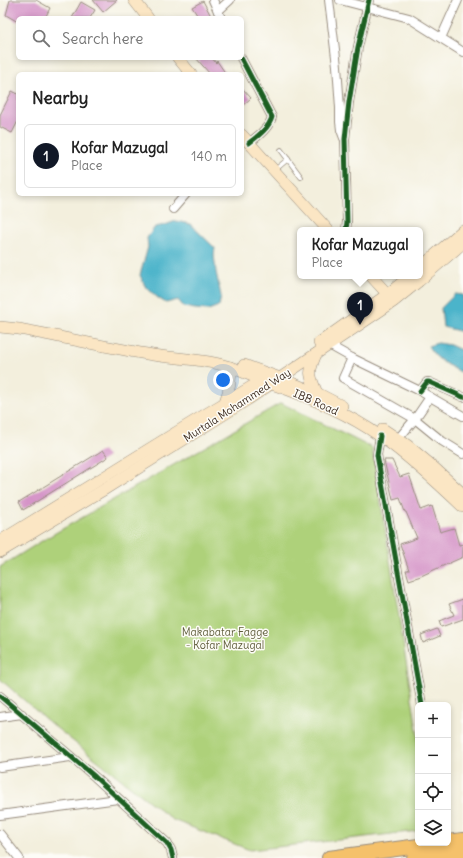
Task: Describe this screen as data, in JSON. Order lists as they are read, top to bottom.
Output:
{
  "streets": {
    "main road": ["IBB Road", "Murtala Mohammed Way"]
  },
  "crossings": [
    ["IBB Road", "Murtala Mohammed Way"]
  ],
  "parks": ["Makabatar Fagge - Kofar Mazugal"],
  "page": {
    "search": "Search here",
    "heading": "Nearby",
    "list": [
      {
        "mark": "1",
        "name": "Kofar Mazugal",
        "note": "Place",
        "value": "140 m"
      }
    ],
    "popup": ["Kofar Mazugal", "Place"],
    "pins": "1",
    "map_buttons": ["+", "−"]
  }
}
